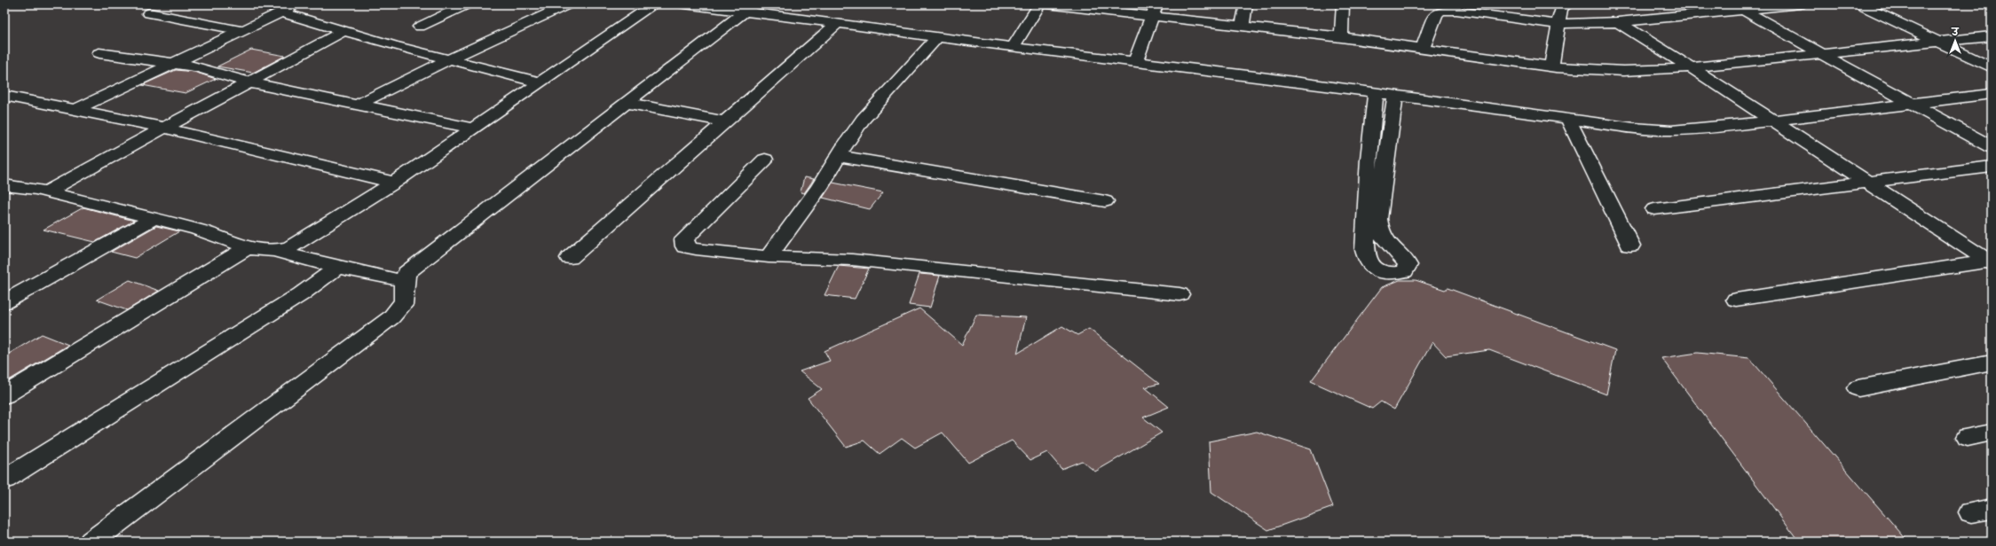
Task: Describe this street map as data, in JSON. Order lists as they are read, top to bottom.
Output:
{
  "north": "top"
}
